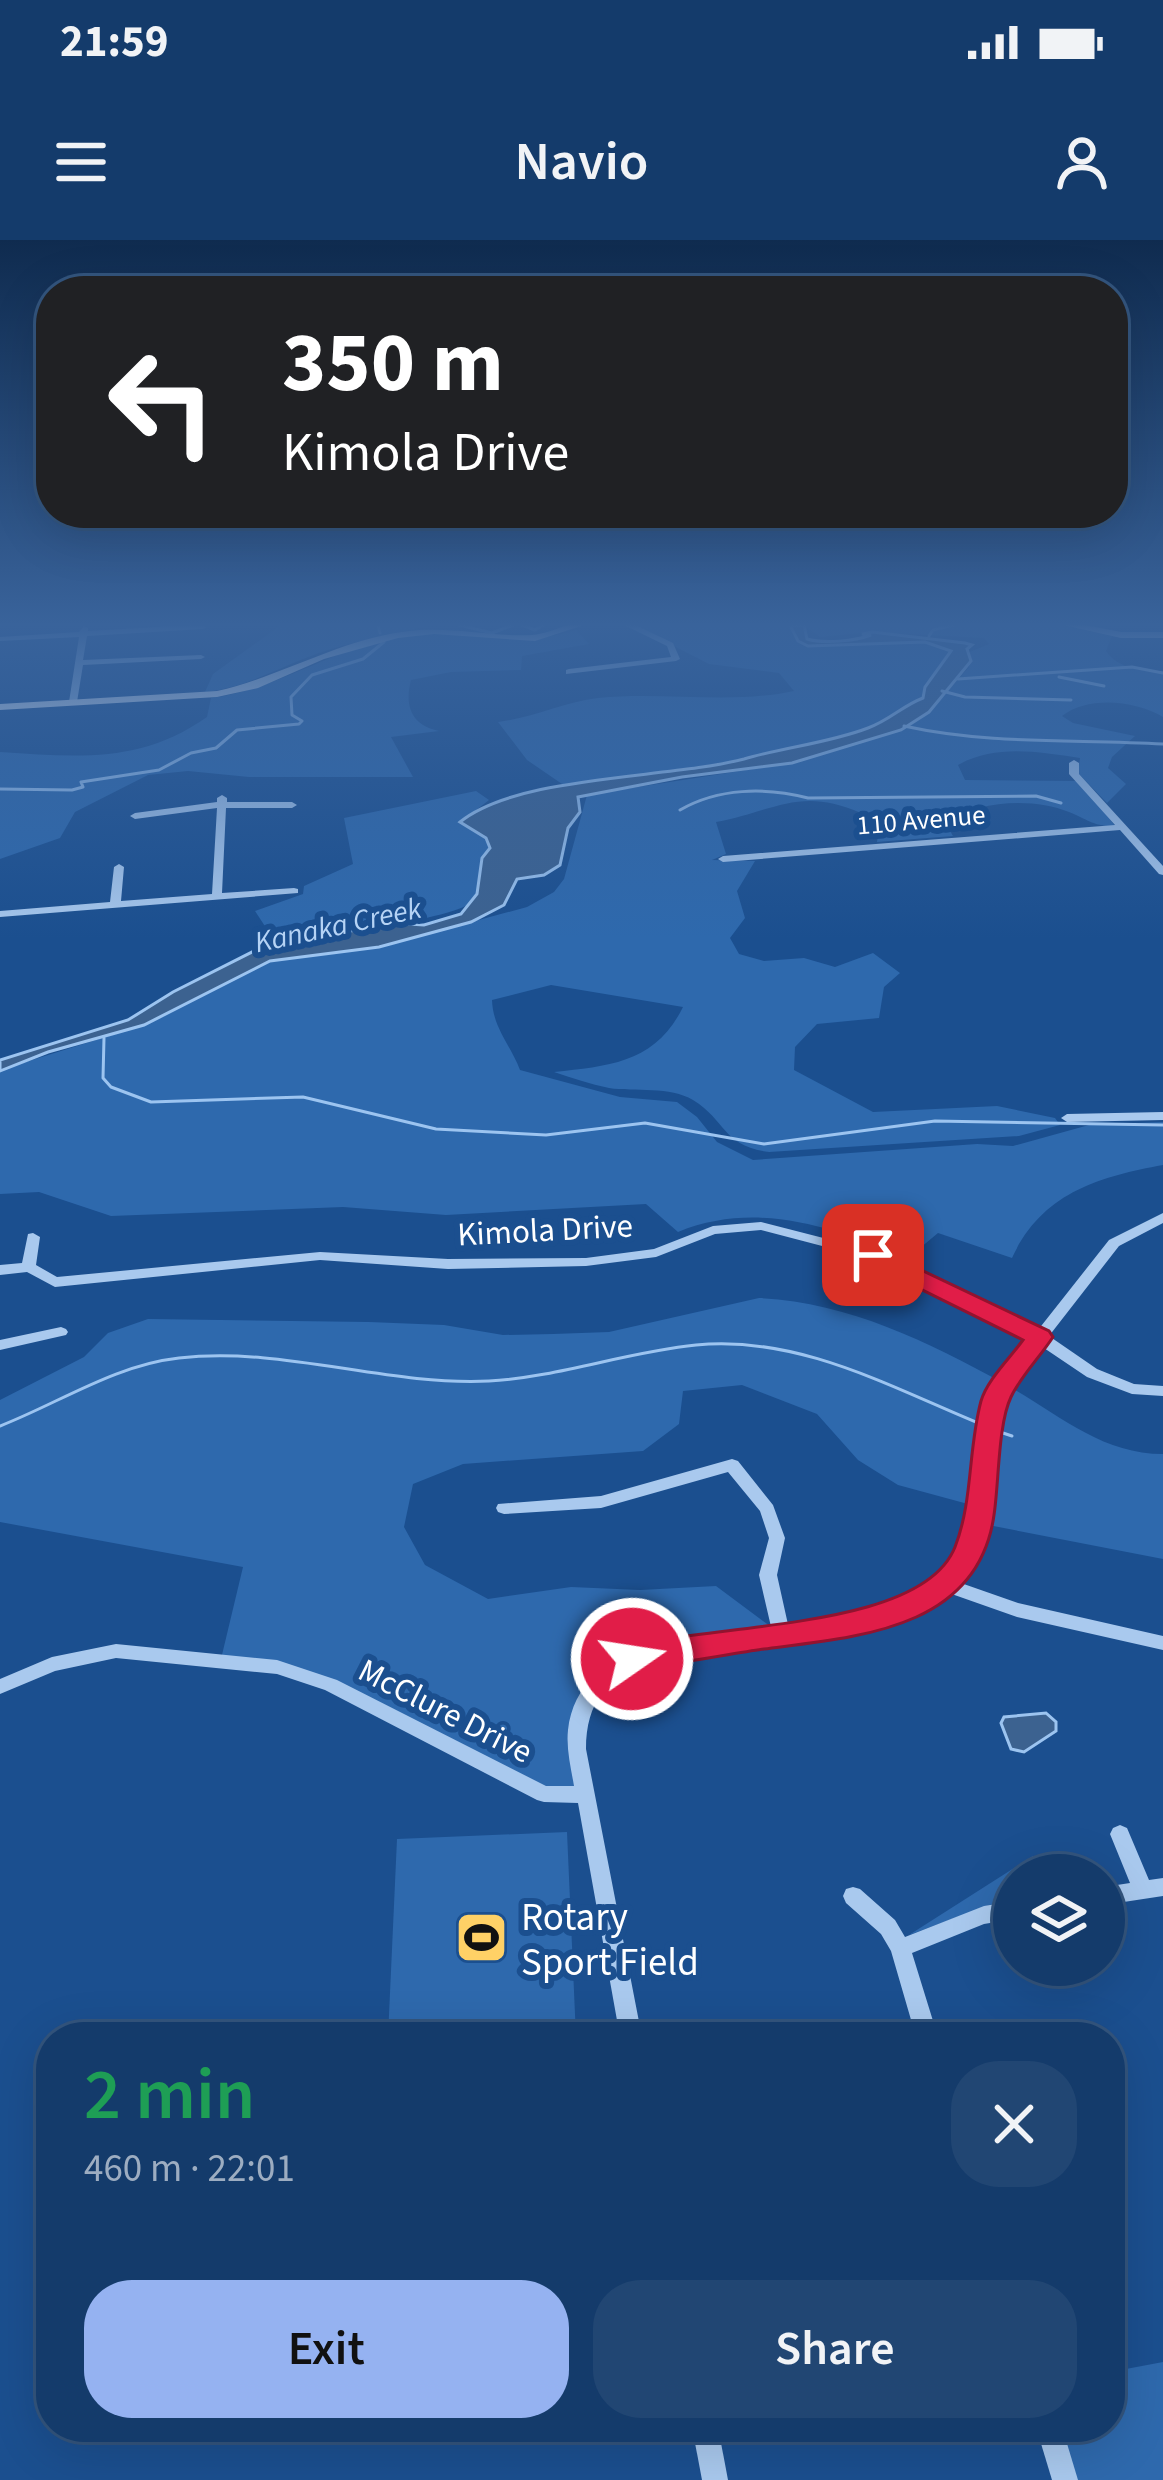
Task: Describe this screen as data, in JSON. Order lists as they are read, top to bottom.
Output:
{
  "streets": {
    "street": ["110 Avenue", "Kimola Drive", "McClure Drive"]
  },
  "water": ["Kanaka Creek"],
  "places": {
    "sports": ["Rotary Sport Field"]
  },
  "page": {
    "status": "21:59",
    "header": "Navio",
    "turn": ["350 m", "Kimola Drive"],
    "heading": ["2 min", "460 m · 22:01"],
    "buttons": ["Exit", "Share"]
  }
}
